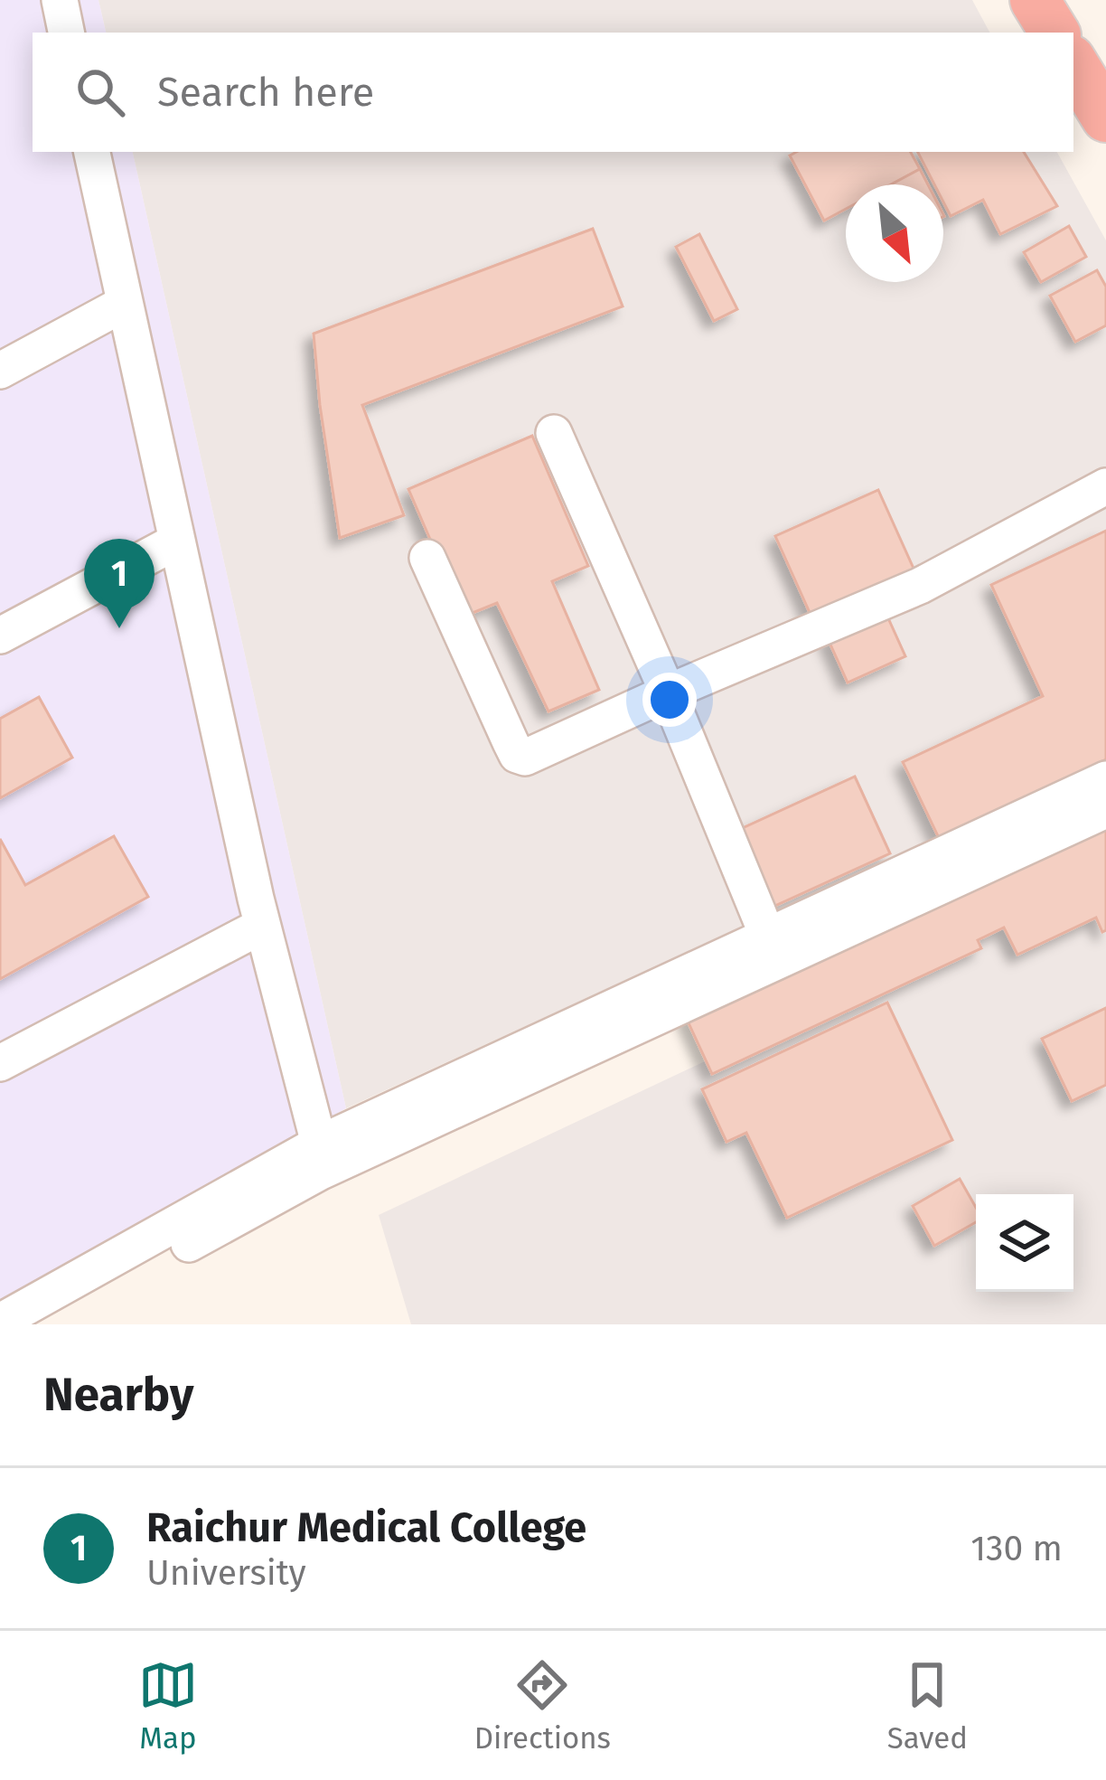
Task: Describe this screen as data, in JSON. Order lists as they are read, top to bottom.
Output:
{
  "north": "bottom right",
  "page": {
    "search": "Search here",
    "pins": "1",
    "heading": "Nearby",
    "list": [
      {
        "mark": "1",
        "name": "Raichur Medical College",
        "note": "University",
        "value": "130 m"
      }
    ],
    "nav": ["Map", "Directions", "Saved"]
  }
}
